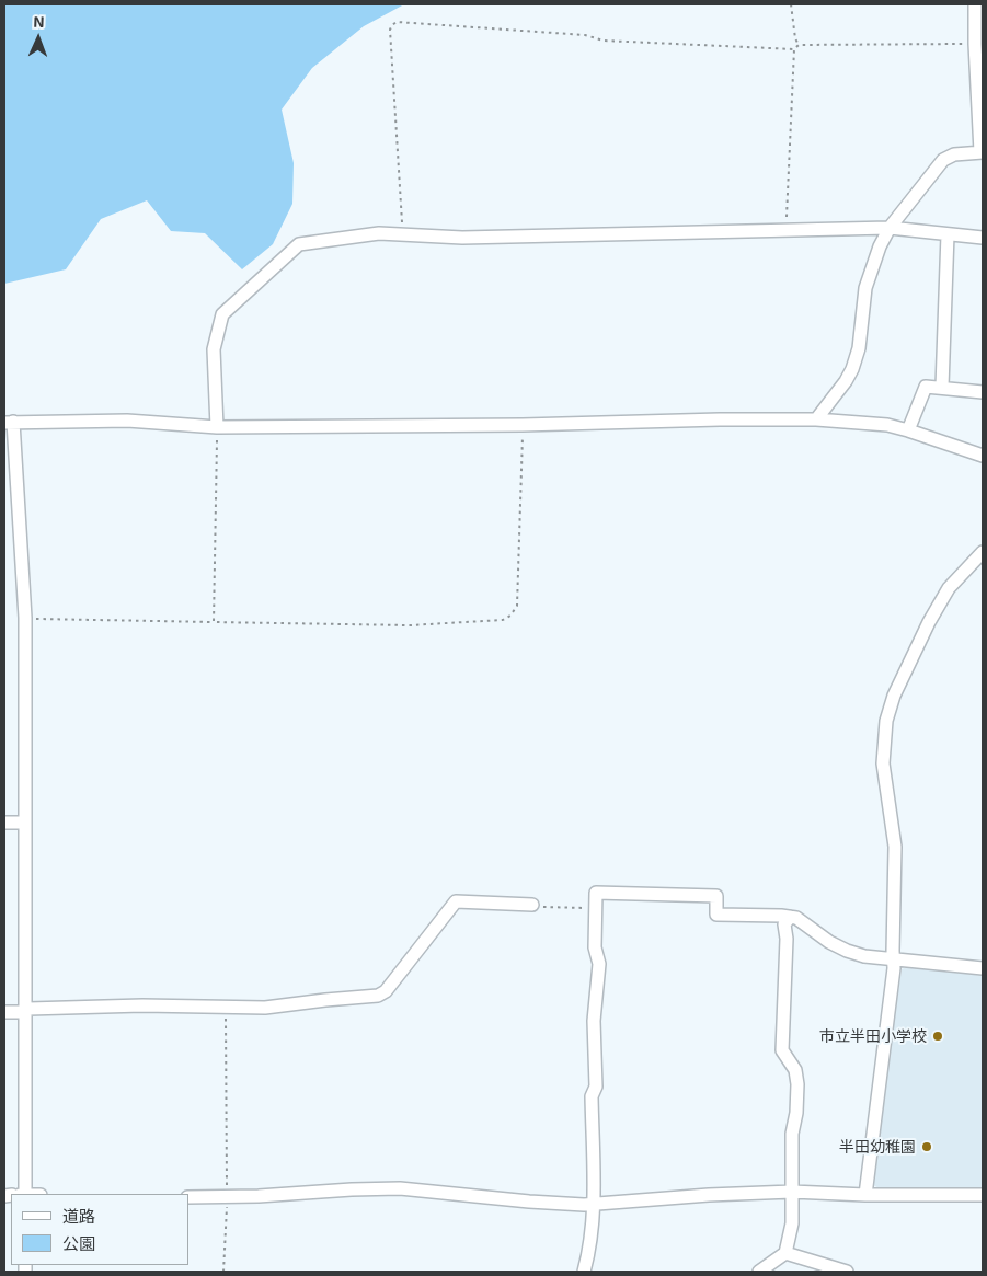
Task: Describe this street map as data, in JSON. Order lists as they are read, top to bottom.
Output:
{
  "places": ["市立半田小学校", "半田幼稚園"],
  "legend": ["道路", "公園"],
  "north": "top"
}
